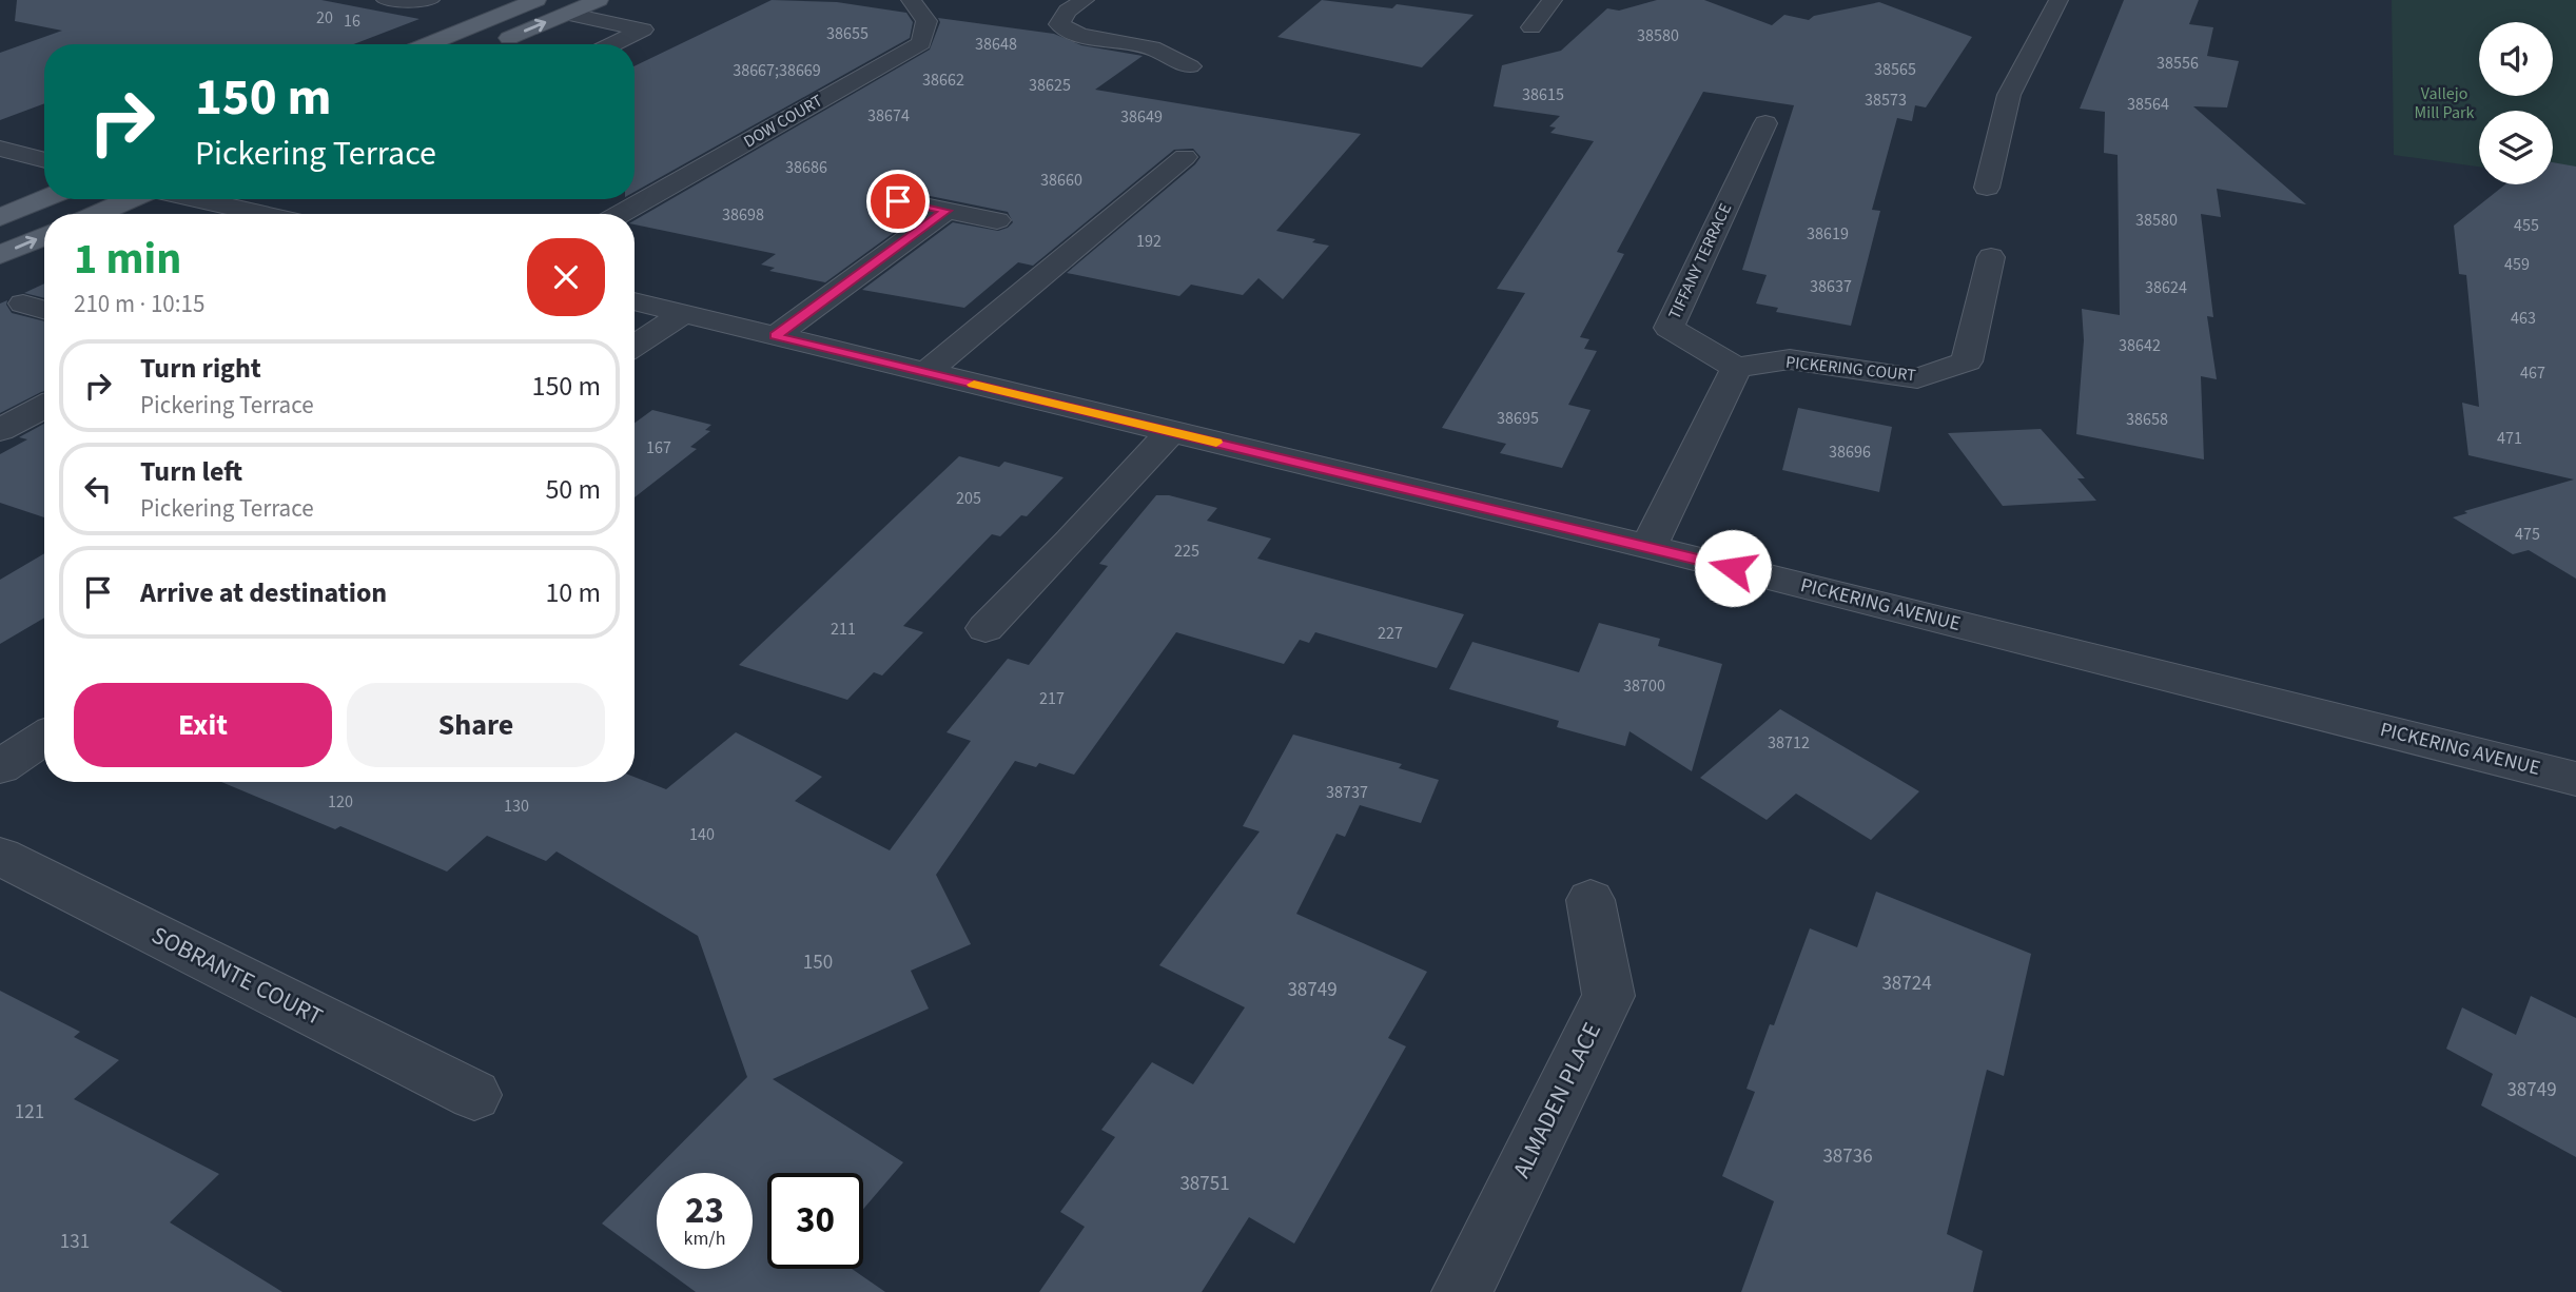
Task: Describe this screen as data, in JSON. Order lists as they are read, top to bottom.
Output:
{
  "streets": {
    "street": [
      "DOW COURT",
      "TIFFANY TERRACE",
      "PICKERING COURT",
      "PICKERING AVENUE",
      "SOBRANTE COURT",
      "ALMADEN PLACE"
    ]
  },
  "crossings": [
    ["TIFFANY TERRACE", "PICKERING COURT"]
  ],
  "parks": ["Vallejo Mill Park"],
  "house_numbers": [
    "20",
    "16",
    "38655",
    "38580",
    "38648",
    "38556",
    "38565",
    "38667;38669",
    "38662",
    "38625",
    "38615",
    "38573",
    "38564",
    "38674",
    "38649",
    "38686",
    "38660",
    "38698",
    "38580",
    "455",
    "38619",
    "192",
    "459",
    "38637",
    "38624",
    "463",
    "38642",
    "467",
    "38695",
    "38658",
    "471",
    "167",
    "38696",
    "205",
    "475",
    "225",
    "211",
    "227",
    "38700",
    "217",
    "38712",
    "38737",
    "120",
    "130",
    "140",
    "150",
    "38724",
    "38749",
    "38749",
    "121",
    "38736",
    "38751",
    "131"
  ],
  "page": {
    "turn": ["150 m", "Pickering Terrace"],
    "heading": ["1 min", "210 m · 10:15"],
    "list": [
      {
        "name": "Turn right",
        "note": "Pickering Terrace",
        "value": "150 m"
      },
      {
        "name": "Turn left",
        "note": "Pickering Terrace",
        "value": "50 m"
      },
      {
        "name": "Arrive at destination",
        "value": "10 m"
      }
    ],
    "buttons": ["Exit", "Share"],
    "speed": "23 km/h",
    "limit": "30"
  }
}
